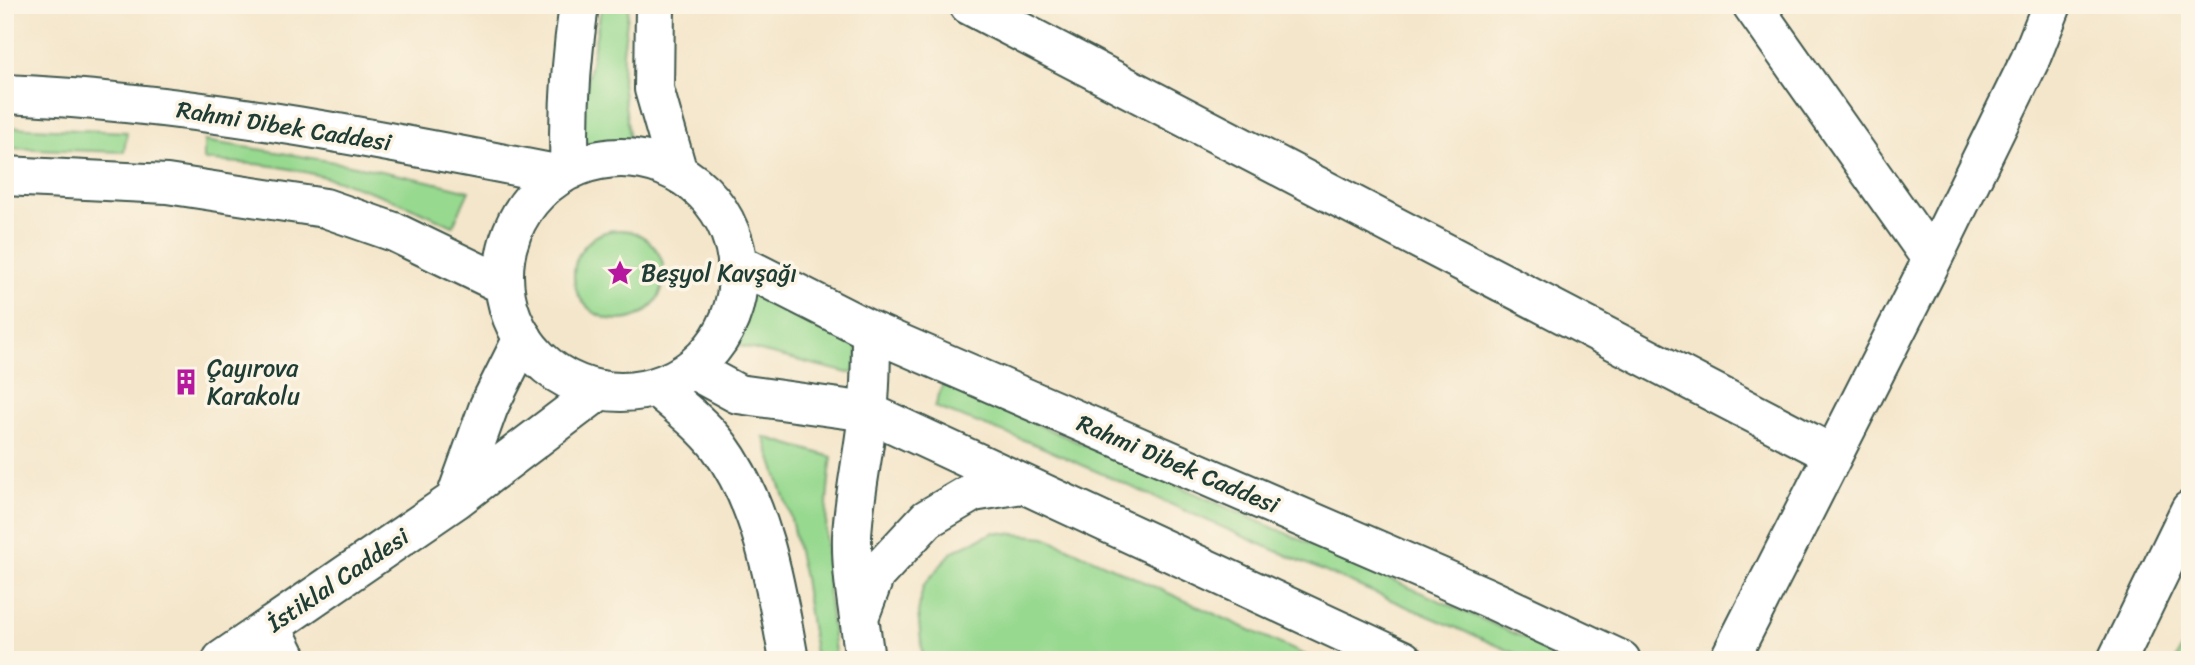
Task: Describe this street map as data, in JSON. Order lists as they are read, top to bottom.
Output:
{
  "streets": {
    "main road": ["Rahmi Dibek Caddesi", "İstiklal Caddesi"]
  },
  "crossings": [
    ["Rahmi Dibek Caddesi", "İstiklal Caddesi"]
  ],
  "places": {
    "place": ["Beşyol Kavşağı"],
    "building": ["Çayırova Karakolu"]
  }
}
